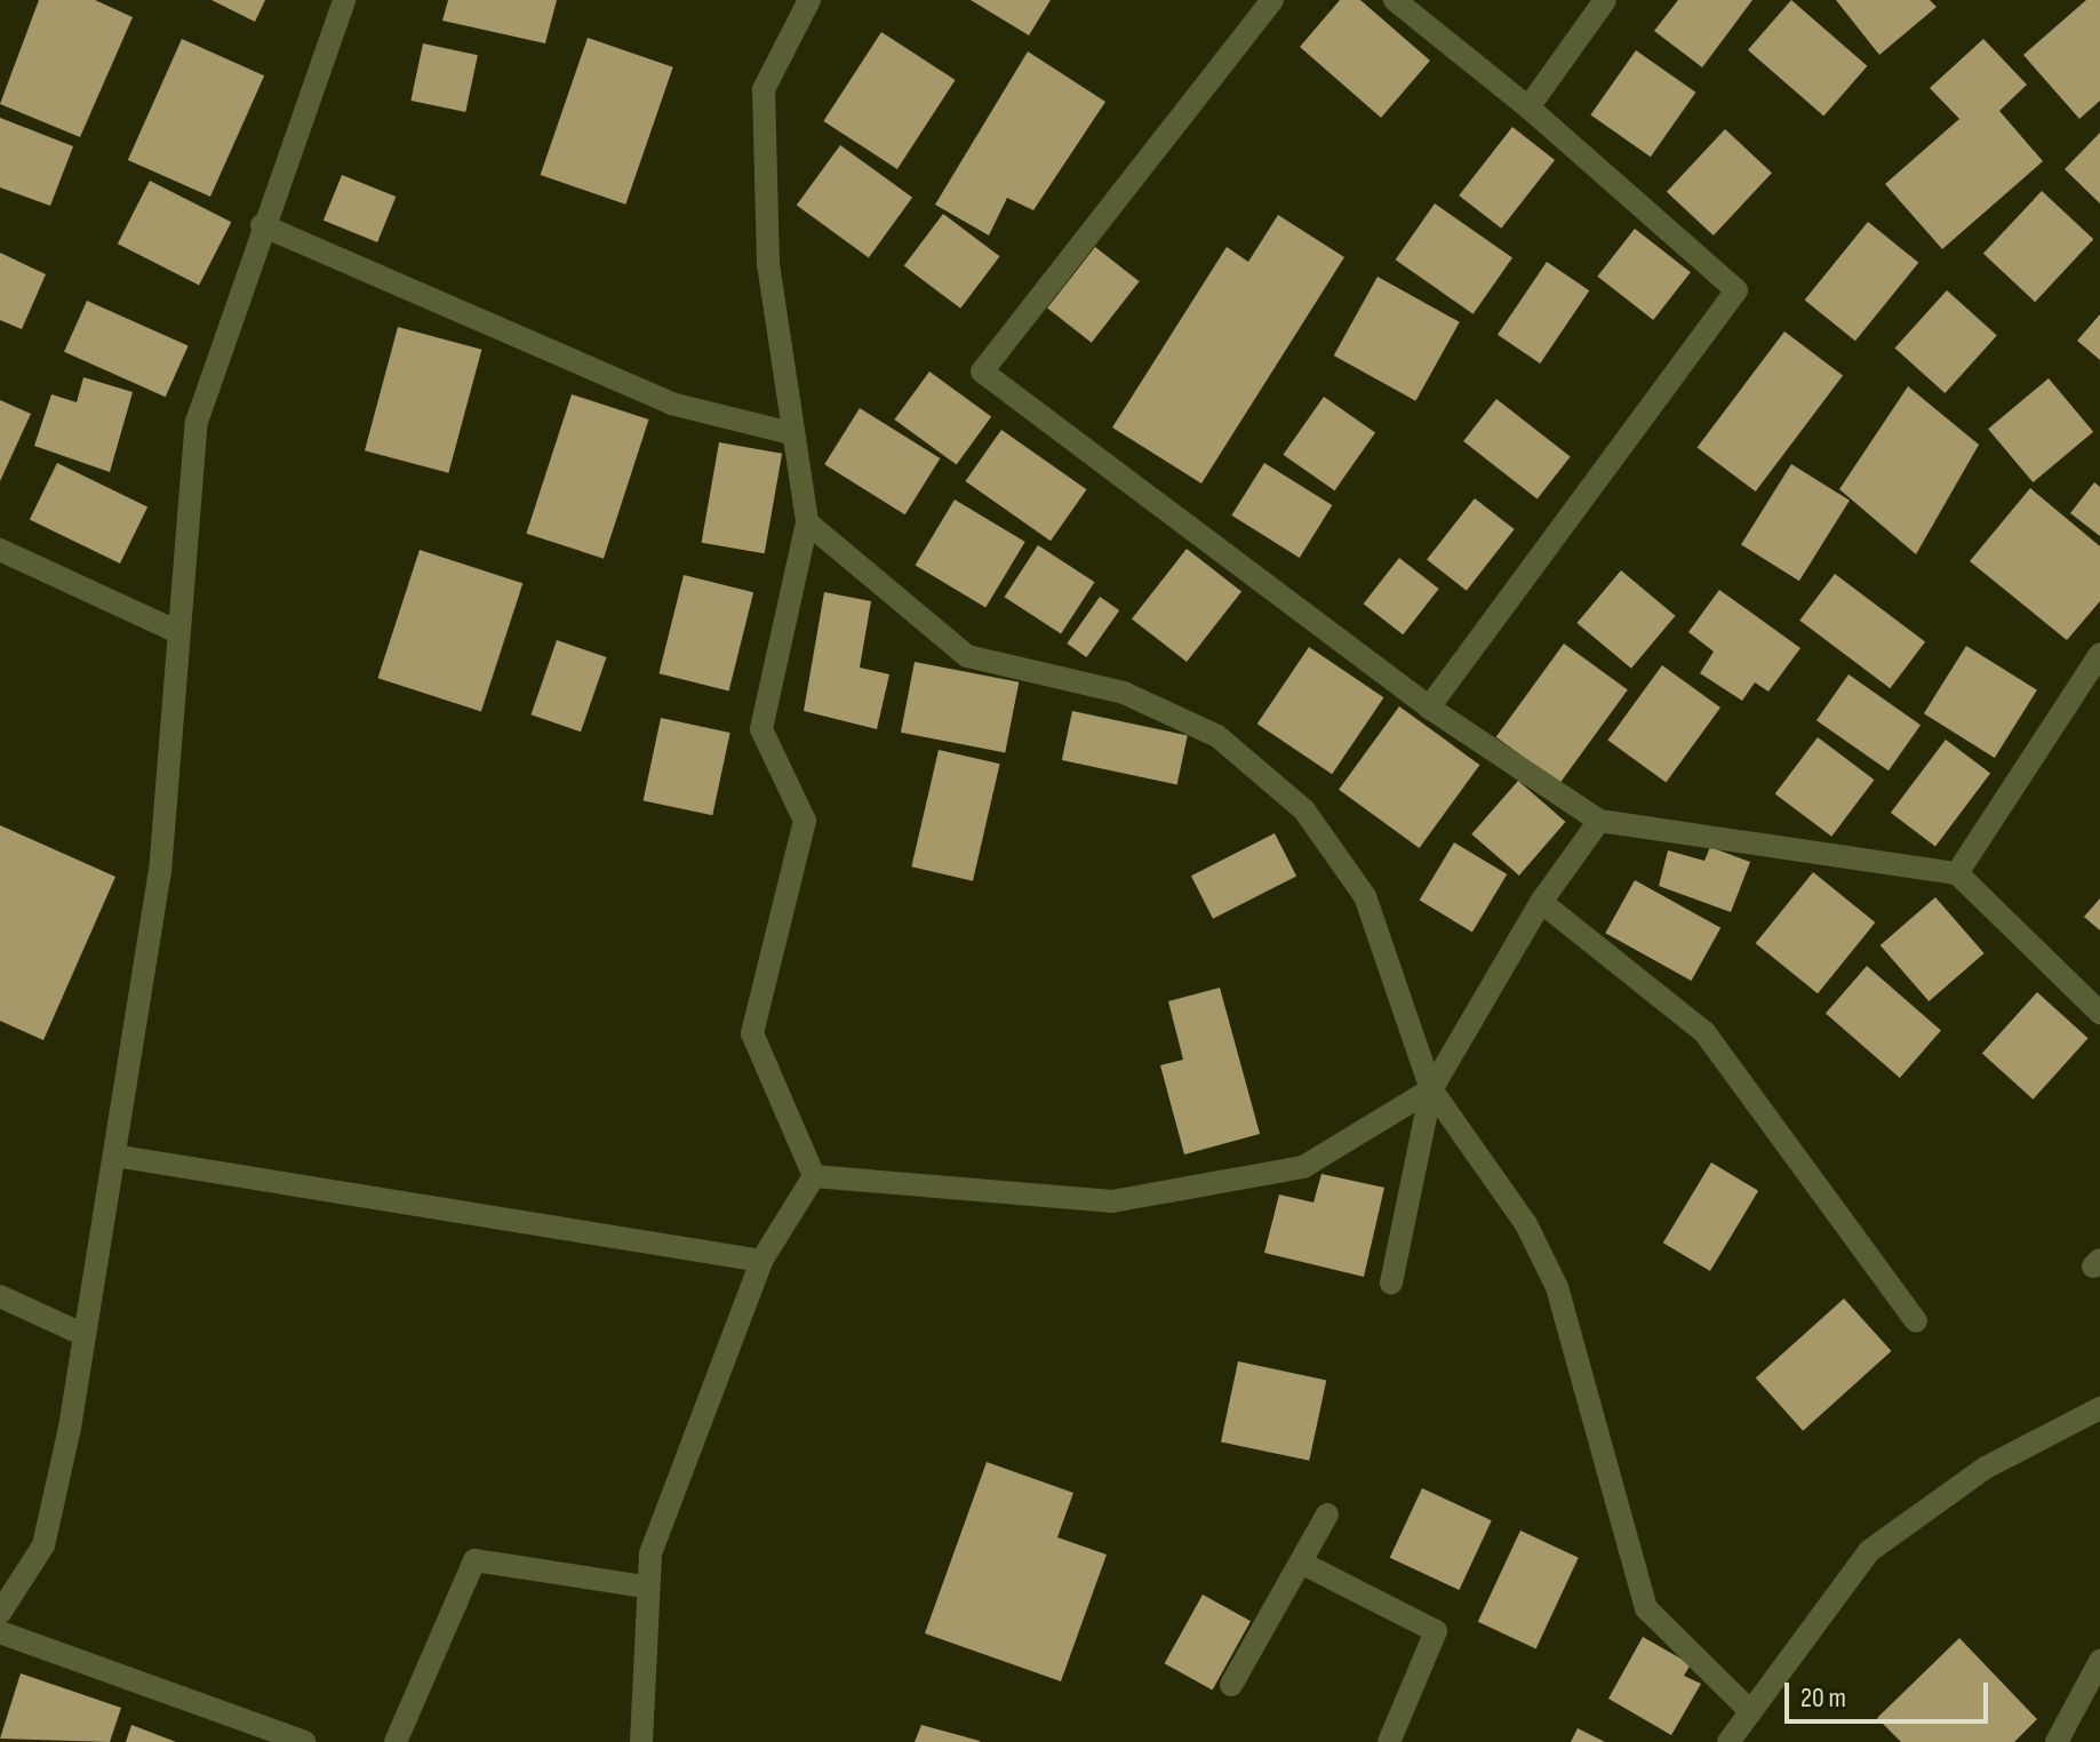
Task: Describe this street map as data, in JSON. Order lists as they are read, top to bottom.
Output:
{
  "scale_bar": "20 m"
}
